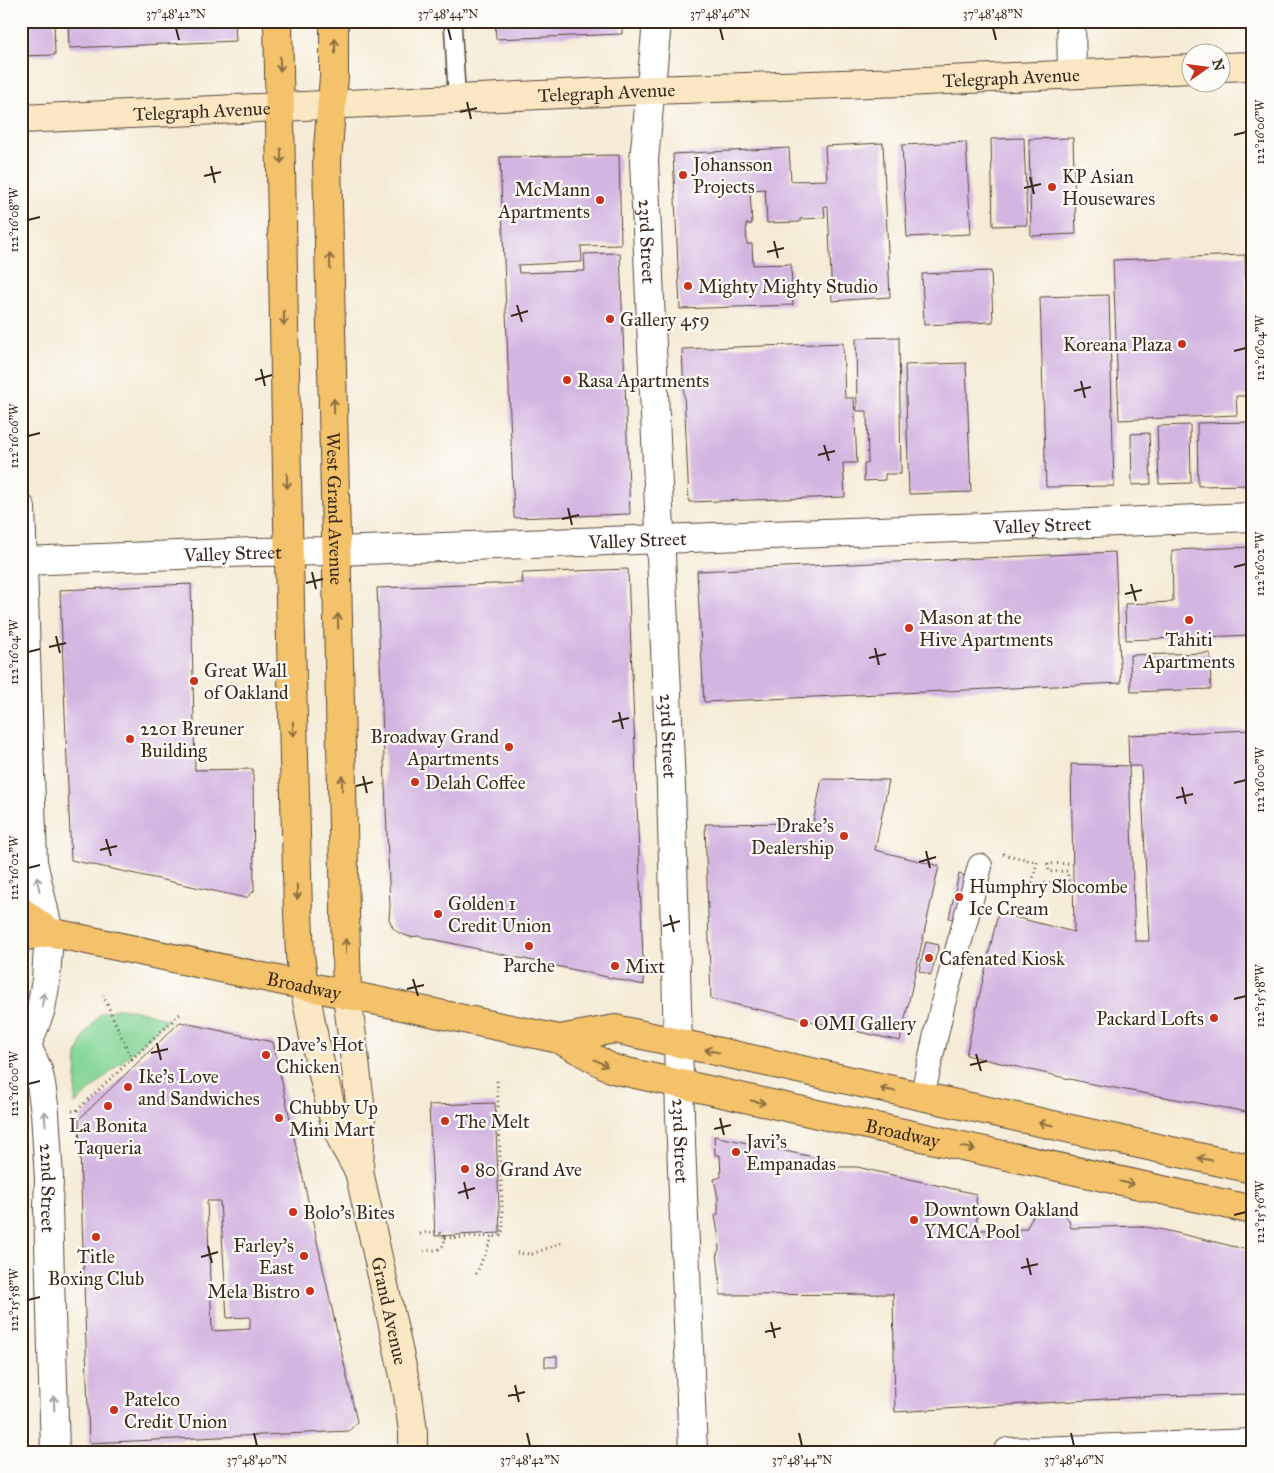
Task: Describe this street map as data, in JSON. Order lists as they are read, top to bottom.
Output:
{
  "streets": {
    "main road": [
      "Telegraph Avenue",
      "West Grand Avenue",
      "Broadway",
      "Grand Avenue"
    ],
    "street": ["23rd Street", "Valley Street", "22nd Street"]
  },
  "crossings": [
    ["Telegraph Avenue", "23rd Street"],
    ["Telegraph Avenue", "West Grand Avenue"],
    ["23rd Street", "Valley Street"],
    ["23rd Street", "Broadway"],
    ["West Grand Avenue", "Valley Street"],
    ["West Grand Avenue", "Broadway"],
    ["West Grand Avenue", "Grand Avenue"],
    ["Broadway", "Grand Avenue"]
  ],
  "one_way": ["22nd Street"],
  "places": [
    "Johansson Projects",
    "KP Asian Housewares",
    "McMann Apartments",
    "Mighty Mighty Studio",
    "Gallery 459",
    "Koreana Plaza",
    "Rasa Apartments",
    "Tahiti Apartments",
    "Mason at the Hive Apartments",
    "Great Wall of Oakland",
    "2201 Breuner Building",
    "Broadway Grand Apartments",
    "Delah Coffee",
    "Drake's Dealership",
    "Humphry Slocombe Ice Cream",
    "Golden 1 Credit Union",
    "Parche",
    "Cafenated Kiosk",
    "Mixt",
    "Packard Lofts",
    "OMI Gallery",
    "Dave's Hot Chicken",
    "Ike's Love and Sandwiches",
    "La Bonita Taqueria",
    "Chubby Up Mini Mart",
    "The Melt",
    "Javi's Empanadas",
    "80 Grand Ave",
    "Bolo's Bites",
    "Downtown Oakland YMCA Pool",
    "Title Boxing Club",
    "Farley's East",
    "Mela Bistro",
    "Patelco Credit Union"
  ],
  "north": "right",
  "coordinates": [
    "37°48'42\"N",
    "37°48'44\"N",
    "37°48'46\"N",
    "37°48'48\"N",
    "122°16'06\"W",
    "122°16'08\"W",
    "122°16'04\"W",
    "122°16'02\"W",
    "122°16'00\"W",
    "122°15'58\"W",
    "122°15'56\"W",
    "37°48'40\"N"
  ]
}
